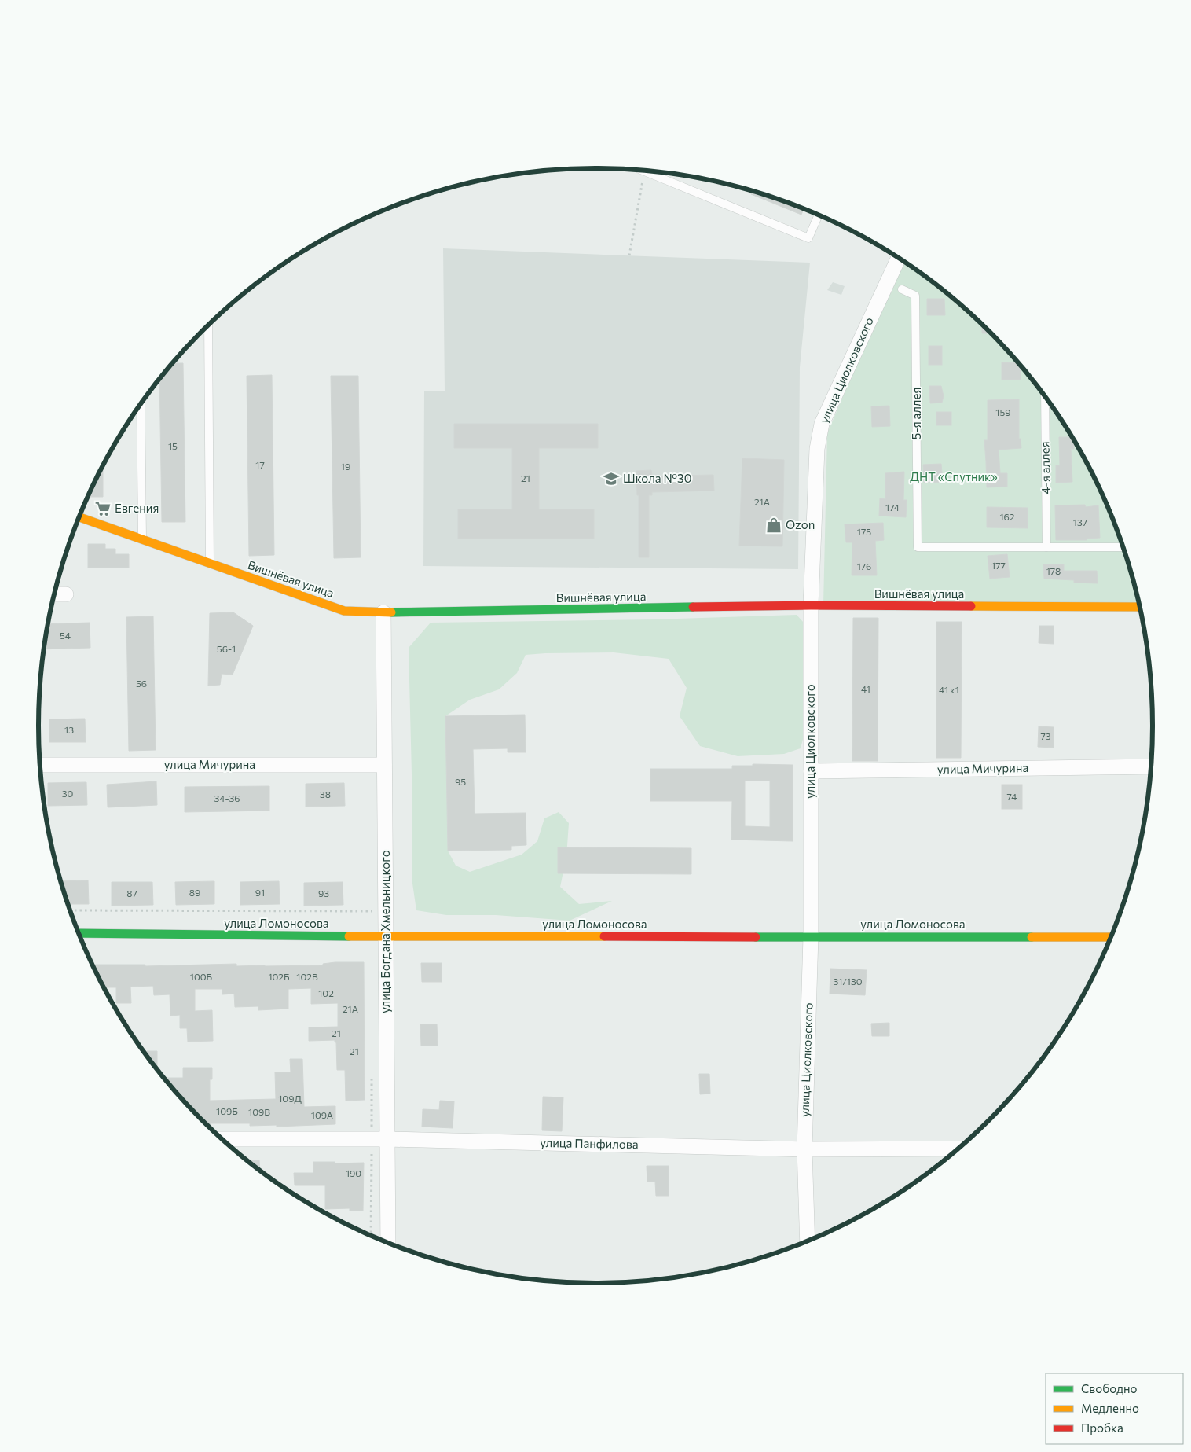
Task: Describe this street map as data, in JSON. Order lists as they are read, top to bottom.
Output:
{
  "streets": {
    "street": [
      "улица Циолковского",
      "Вишнёвая улица",
      "улица Мичурина",
      "улица Ломоносова",
      "улица Богдана Хмельницкого",
      "улица Панфилова"
    ],
    "lane": ["5-я аллея", "4-я аллея"]
  },
  "crossings": [
    ["улица Циолковского", "Вишнёвая улица"],
    ["улица Циолковского", "улица Мичурина"],
    ["улица Циолковского", "улица Ломоносова"],
    ["улица Циолковского", "улица Панфилова"],
    ["5-я аллея", "4-я аллея"],
    ["Вишнёвая улица", "улица Богдана Хмельницкого"],
    ["улица Мичурина", "улица Богдана Хмельницкого"],
    ["улица Ломоносова", "улица Богдана Хмельницкого"],
    ["улица Богдана Хмельницкого", "улица Панфилова"]
  ],
  "parks": ["ДНТ «Спутник»"],
  "places": {
    "school or university": ["Школа №30"],
    "supermarket": ["Евгения"],
    "shop": ["Ozon"]
  },
  "house_numbers": [
    "159",
    "15",
    "17",
    "19",
    "21",
    "21А",
    "174",
    "162",
    "137",
    "175",
    "177",
    "176",
    "178",
    "54",
    "56-1",
    "56",
    "41",
    "41 к1",
    "13",
    "73",
    "95",
    "30",
    "38",
    "74",
    "34-36",
    "89",
    "91",
    "87",
    "93",
    "100Б",
    "102Б",
    "102В",
    "31/130",
    "102",
    "21А",
    "21",
    "21",
    "109Д",
    "109Б",
    "109В",
    "109А",
    "190"
  ],
  "legend": ["Свободно", "Медленно", "Пробка"]
}
